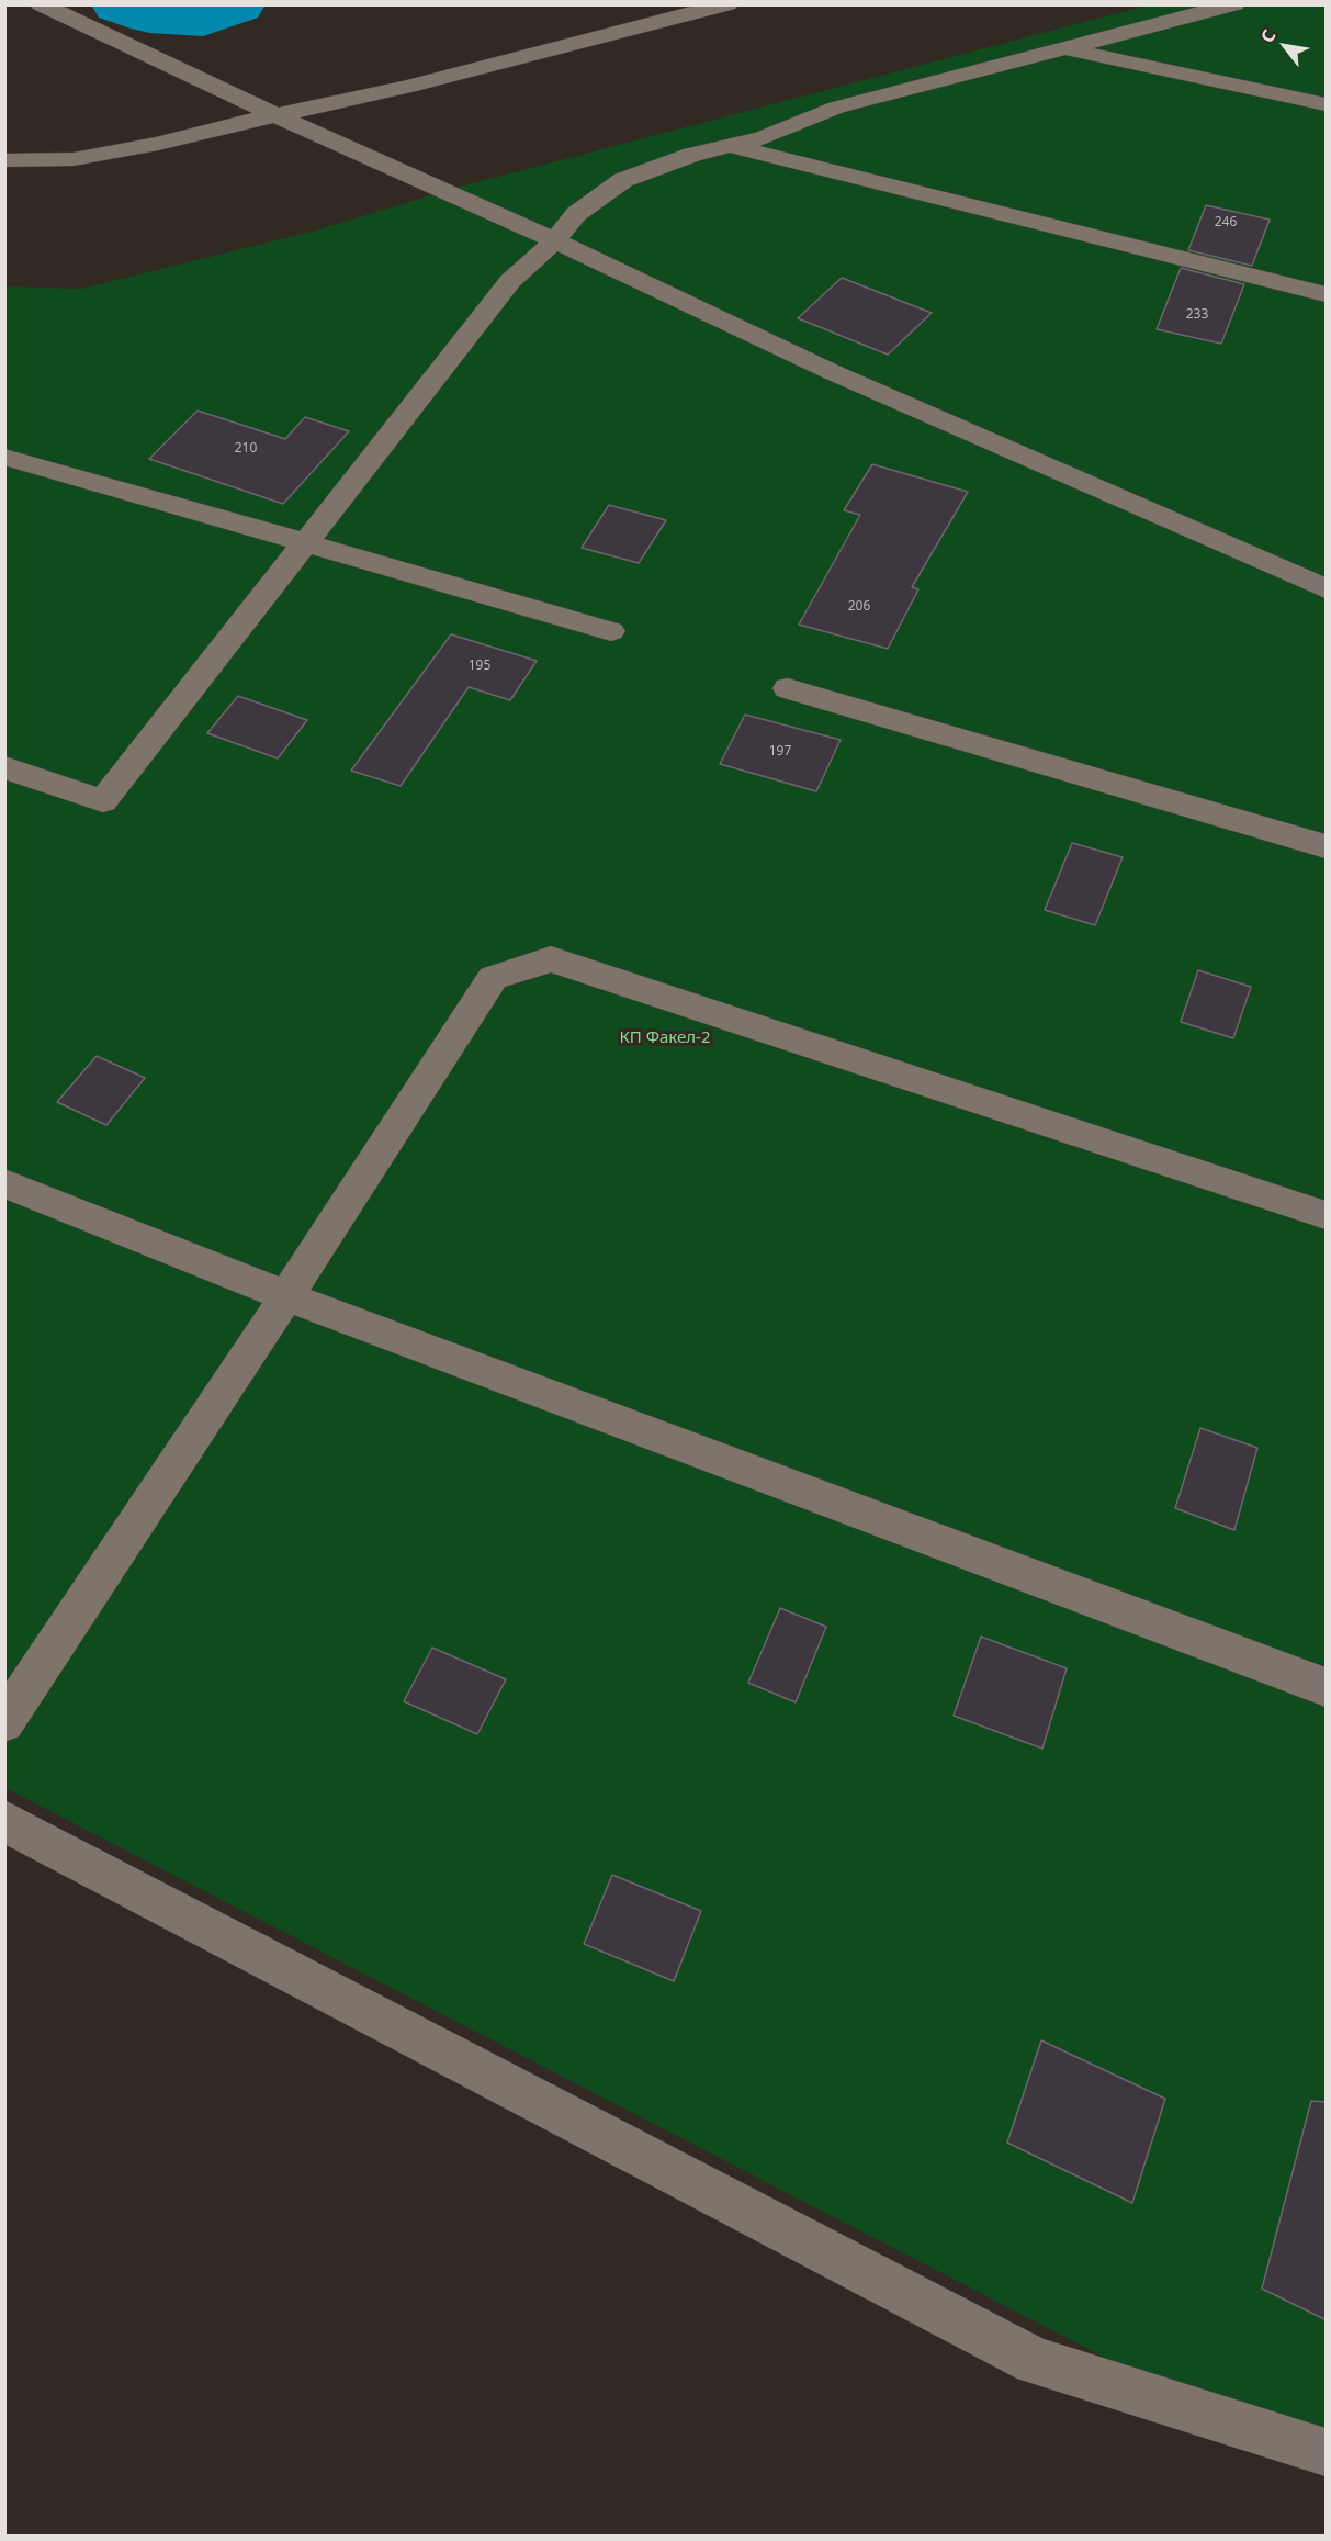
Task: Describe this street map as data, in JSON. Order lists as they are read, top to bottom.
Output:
{
  "parks": ["КП Факел-2"],
  "house_numbers": [
    "246",
    "233",
    "210",
    "206",
    "195",
    "197"
  ],
  "north": "top left"
}
